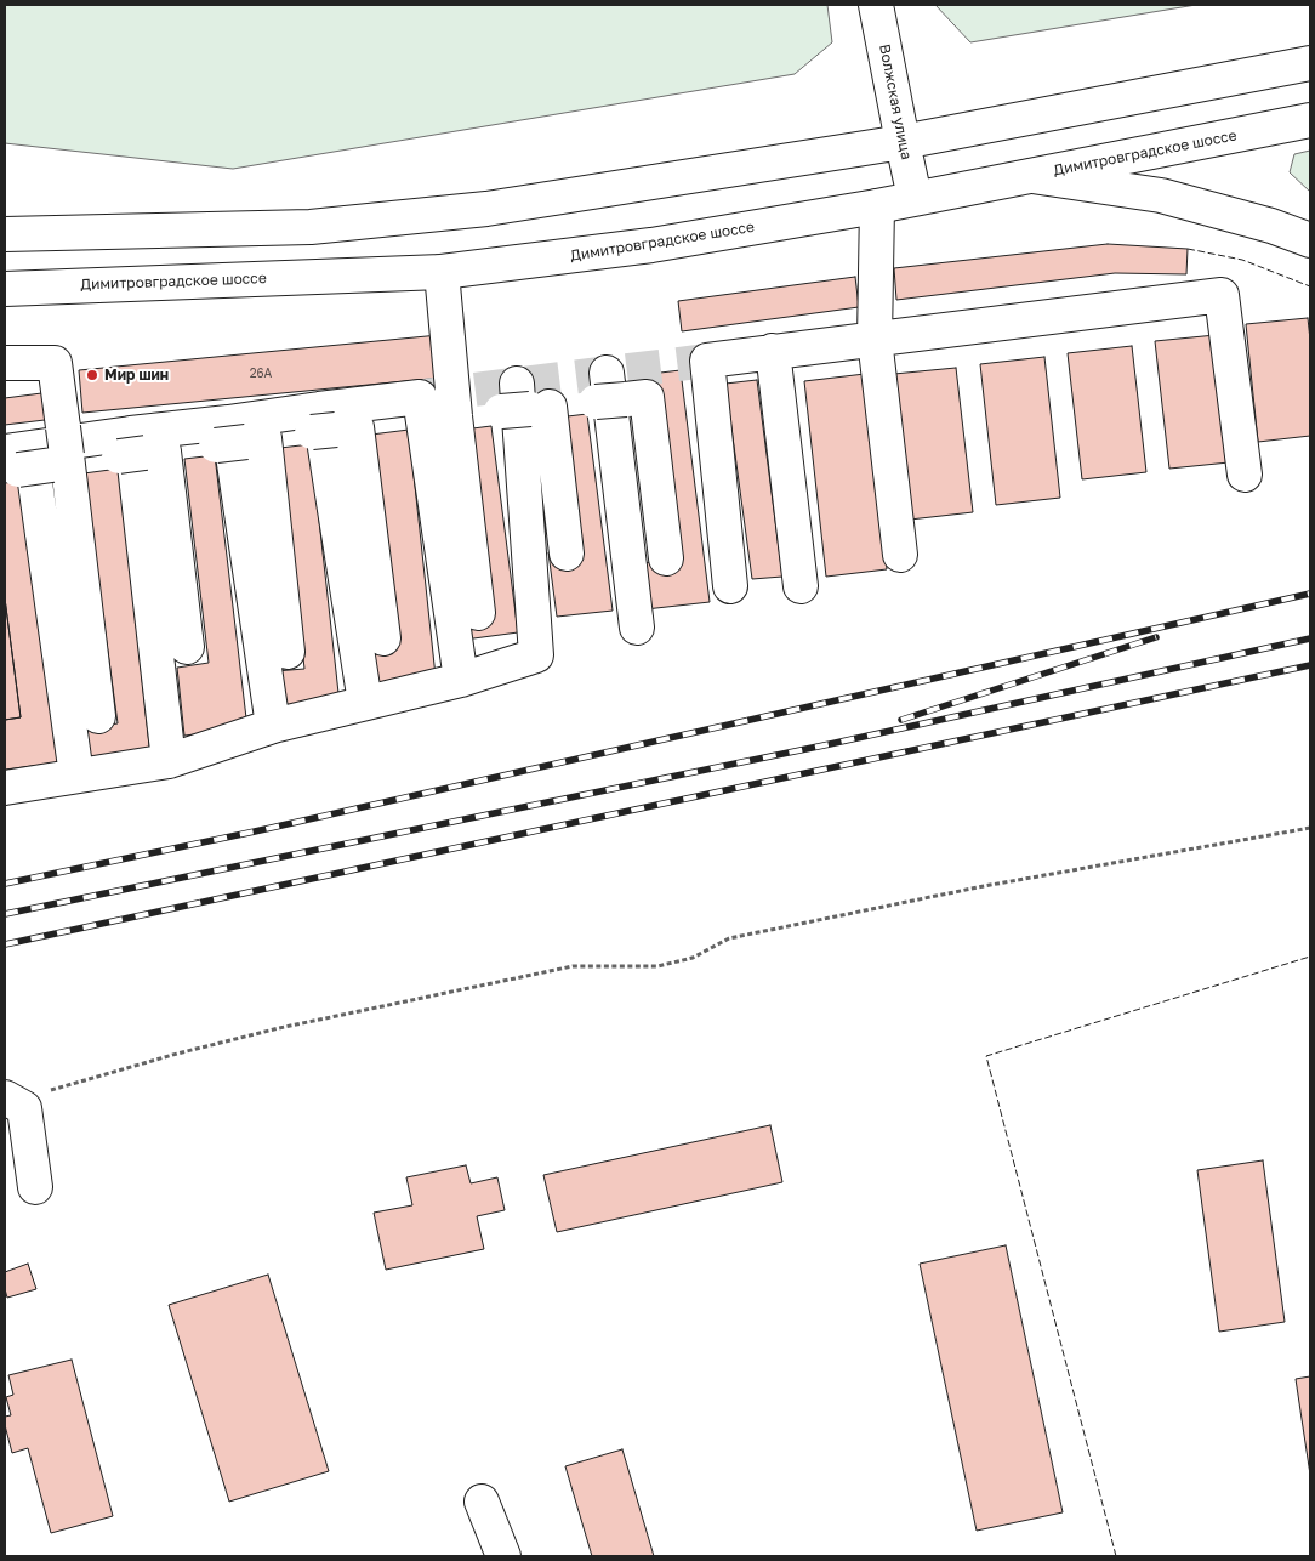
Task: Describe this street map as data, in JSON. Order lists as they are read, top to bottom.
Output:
{
  "streets": {
    "main road": ["Волжская улица", "Димитровградское шоссе"]
  },
  "crossings": [
    ["Волжская улица", "Димитровградское шоссе"]
  ],
  "places": ["Мир шин"],
  "house_numbers": ["26А"]
}
